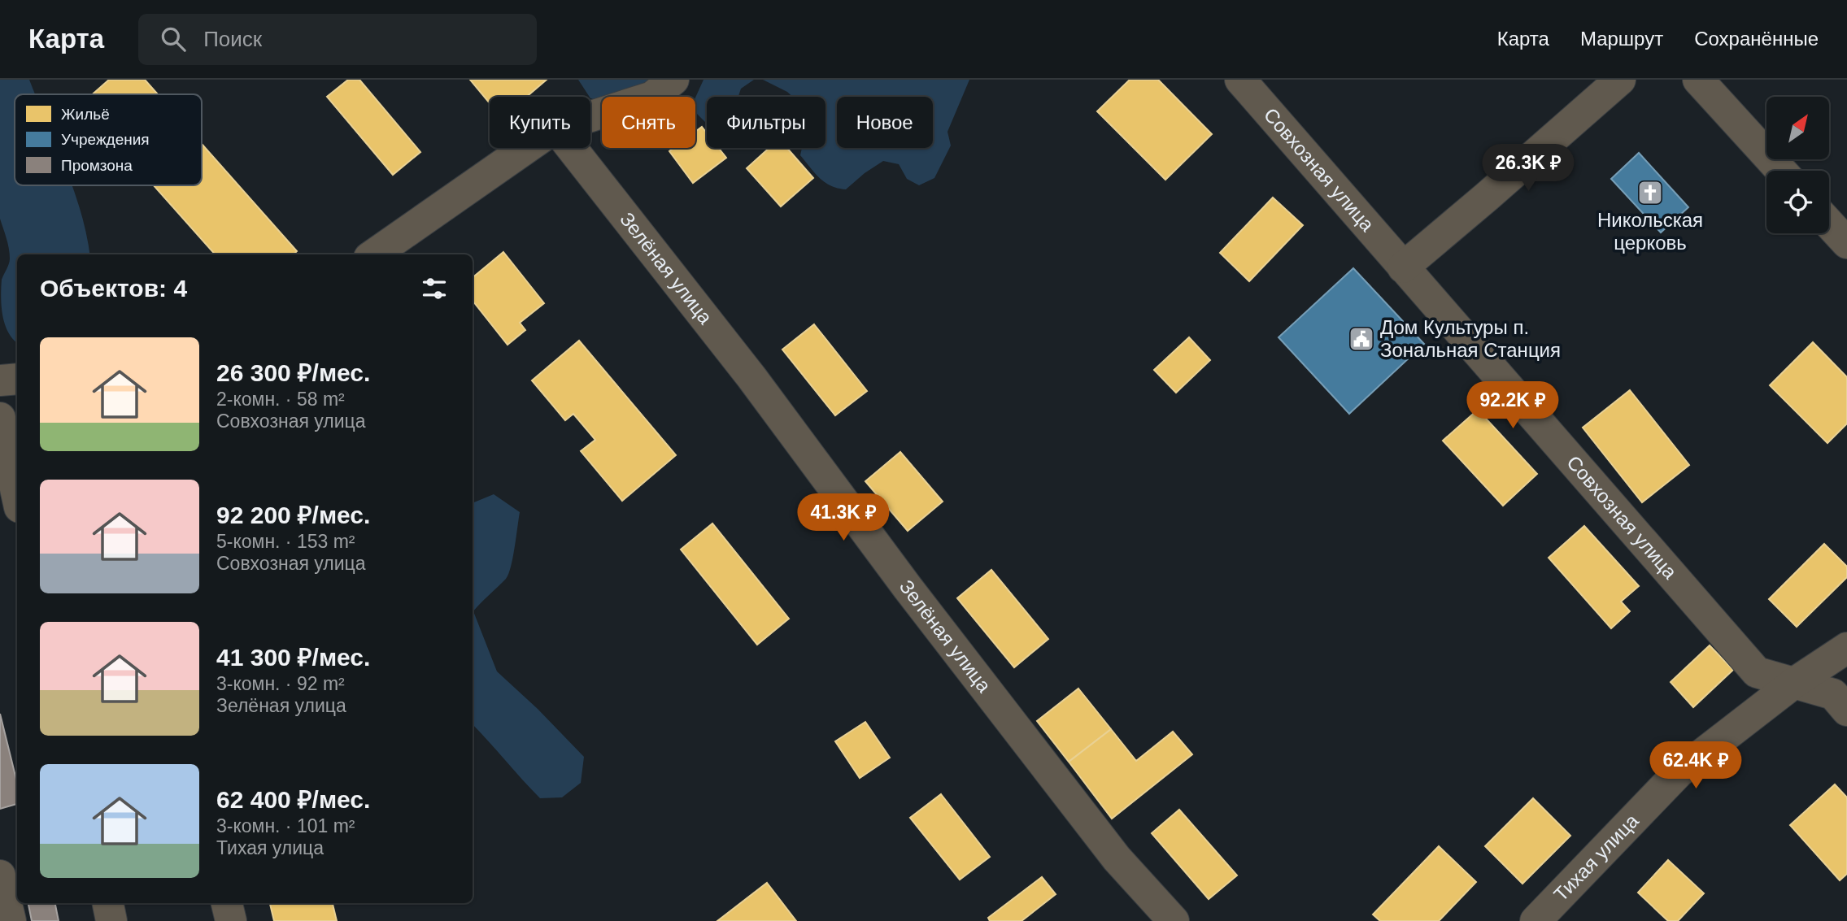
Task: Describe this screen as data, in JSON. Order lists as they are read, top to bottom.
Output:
{
  "streets": {
    "street": ["Совхозная улица", "Зелёная улица", "Тихая улица"]
  },
  "crossings": [
    ["Совхозная улица", "Тихая улица"]
  ],
  "places": {
    "church": ["Никольская церковь"],
    "public building": ["Дом Культуры п. Зональная Станция"]
  },
  "legend": ["Жильё", "Учреждения", "Промзона"],
  "north": "top right",
  "page": {
    "header": "Карта",
    "search": "Поиск",
    "nav": ["Карта", "Маршрут", "Сохранённые"],
    "chip": [
      "Купить",
      "Снять",
      "Фильтры",
      "Новое"
    ],
    "price": [
      "26.3K ₽",
      "92.2K ₽",
      "41.3K ₽",
      "62.4K ₽"
    ],
    "heading": "Объектов: 4",
    "list": [
      {
        "name": "26 300 ₽/мес.",
        "note": "2-комн. · 58 m² · Совхозная улица"
      },
      {
        "name": "92 200 ₽/мес.",
        "note": "5-комн. · 153 m² · Совхозная улица"
      },
      {
        "name": "41 300 ₽/мес.",
        "note": "3-комн. · 92 m² · Зелёная улица"
      },
      {
        "name": "62 400 ₽/мес.",
        "note": "3-комн. · 101 m² · Тихая улица"
      }
    ]
  }
}
